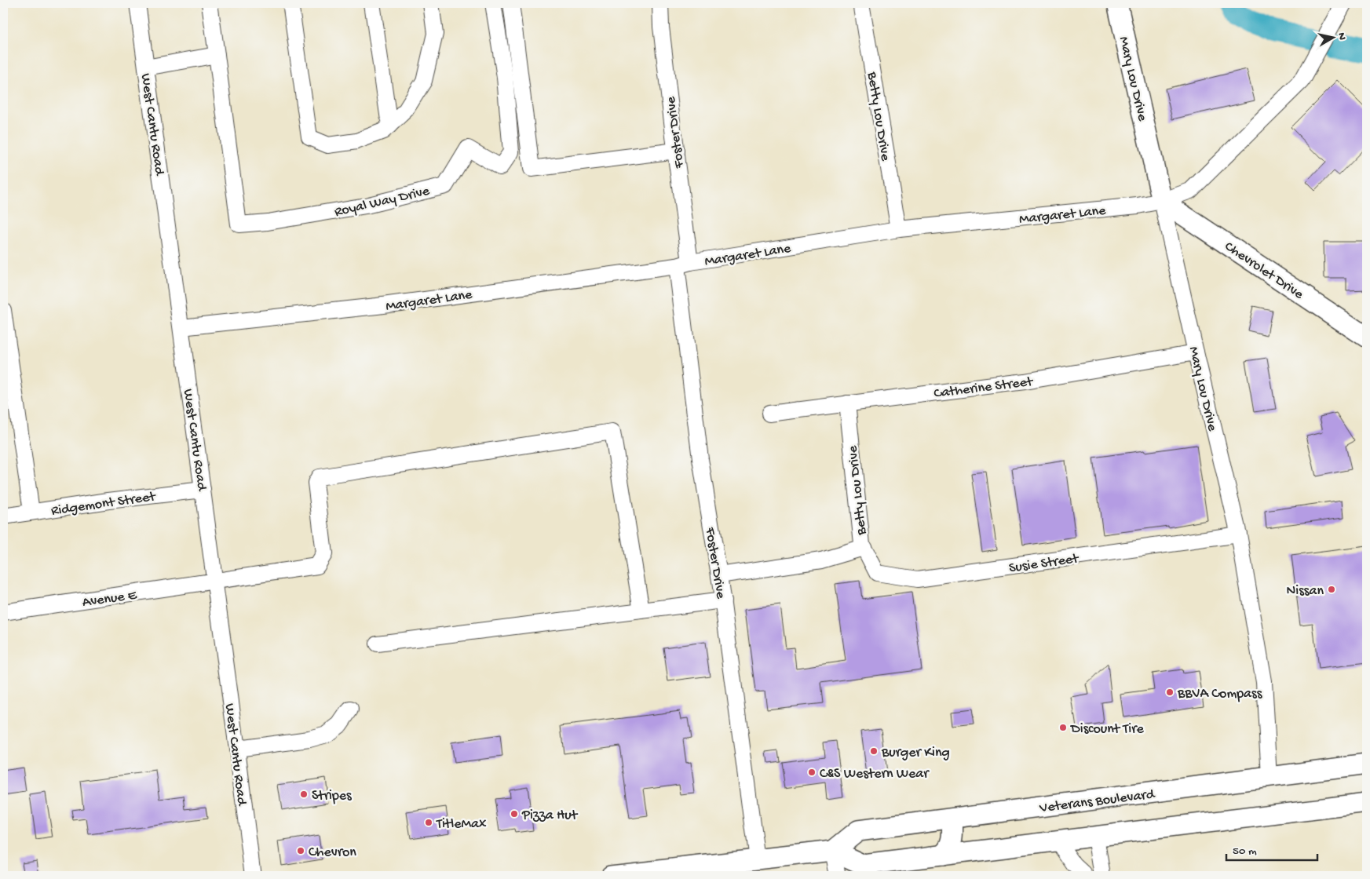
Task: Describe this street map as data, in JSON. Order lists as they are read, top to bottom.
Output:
{
  "streets": {
    "main road": ["Mary Lou Drive", "Chevrolet Drive", "Veterans Boulevard"],
    "street": [
      "Betty Lou Drive",
      "West Cantu Road",
      "Foster Drive",
      "Royal Way Drive",
      "Margaret Lane",
      "Catherine Street",
      "Ridgemont Street",
      "Susie Street",
      "Avenue E"
    ]
  },
  "crossings": [
    ["Mary Lou Drive", "Margaret Lane"],
    ["Mary Lou Drive", "Chevrolet Drive"],
    ["Mary Lou Drive", "Catherine Street"],
    ["Mary Lou Drive", "Susie Street"],
    ["Mary Lou Drive", "Veterans Boulevard"],
    ["Betty Lou Drive", "Foster Drive"],
    ["Betty Lou Drive", "Margaret Lane"],
    ["Betty Lou Drive", "Catherine Street"],
    ["Betty Lou Drive", "Susie Street"],
    ["West Cantu Road", "Margaret Lane"],
    ["West Cantu Road", "Ridgemont Street"],
    ["West Cantu Road", "Avenue E"],
    ["Foster Drive", "Margaret Lane"],
    ["Margaret Lane", "Chevrolet Drive"]
  ],
  "places": [
    "Nissan",
    "BBVA Compass",
    "Discount Tire",
    "Burger King",
    "C&S Western Wear",
    "Stripes",
    "Pizza Hut",
    "TitleMax",
    "Chevron"
  ],
  "scale_bar": "50 m",
  "north": "right"
}
